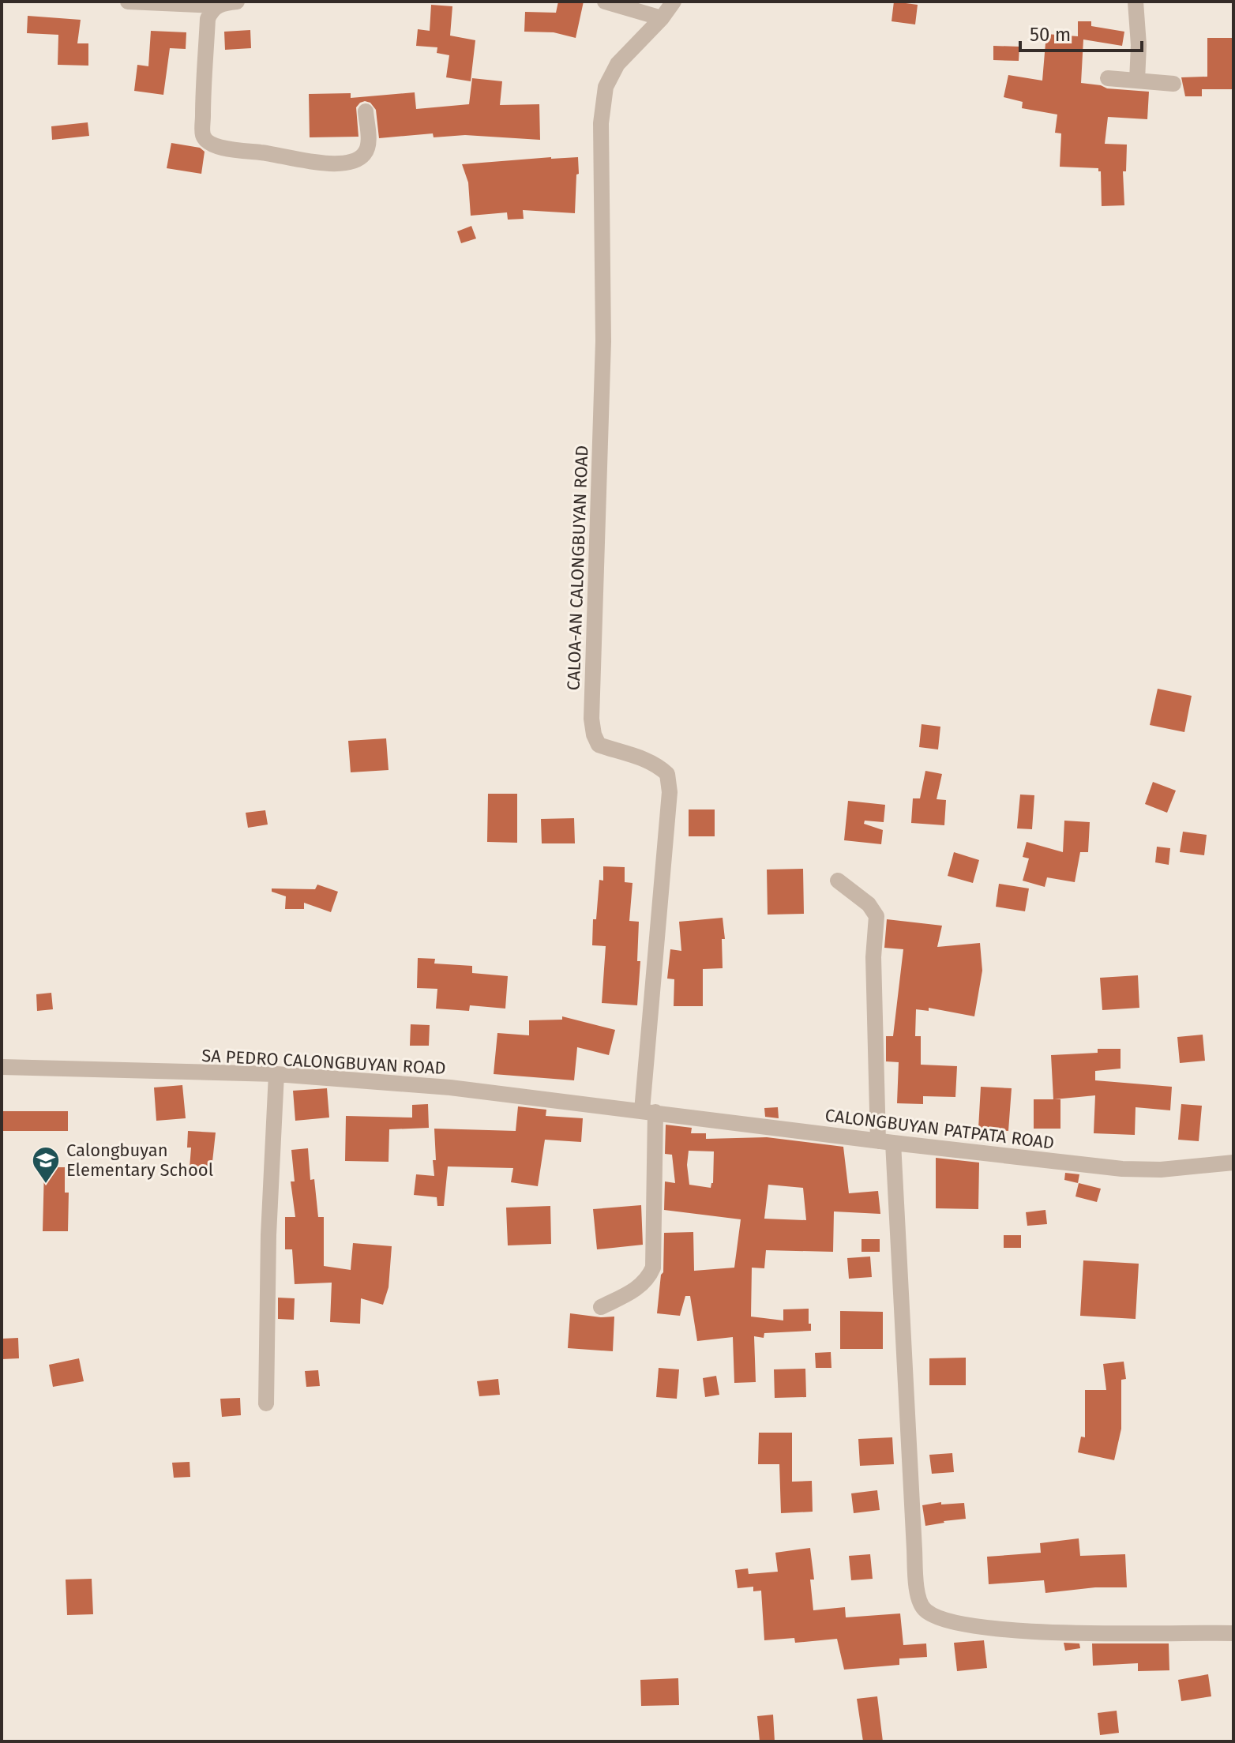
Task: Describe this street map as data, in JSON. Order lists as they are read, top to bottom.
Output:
{
  "streets": {
    "street": ["CALOA-AN CALONGBUYAN ROAD", "SA PEDRO CALONGBUYAN ROAD", "CALONGBUYAN PATPATA ROAD"]
  },
  "crossings": [
    ["CALOA-AN CALONGBUYAN ROAD", "SA PEDRO CALONGBUYAN ROAD"],
    ["CALOA-AN CALONGBUYAN ROAD", "CALONGBUYAN PATPATA ROAD"],
    ["SA PEDRO CALONGBUYAN ROAD", "CALONGBUYAN PATPATA ROAD"]
  ],
  "places": {
    "school or university": ["Calongbuyan Elementary School"]
  },
  "scale_bar": "50 m"
}
